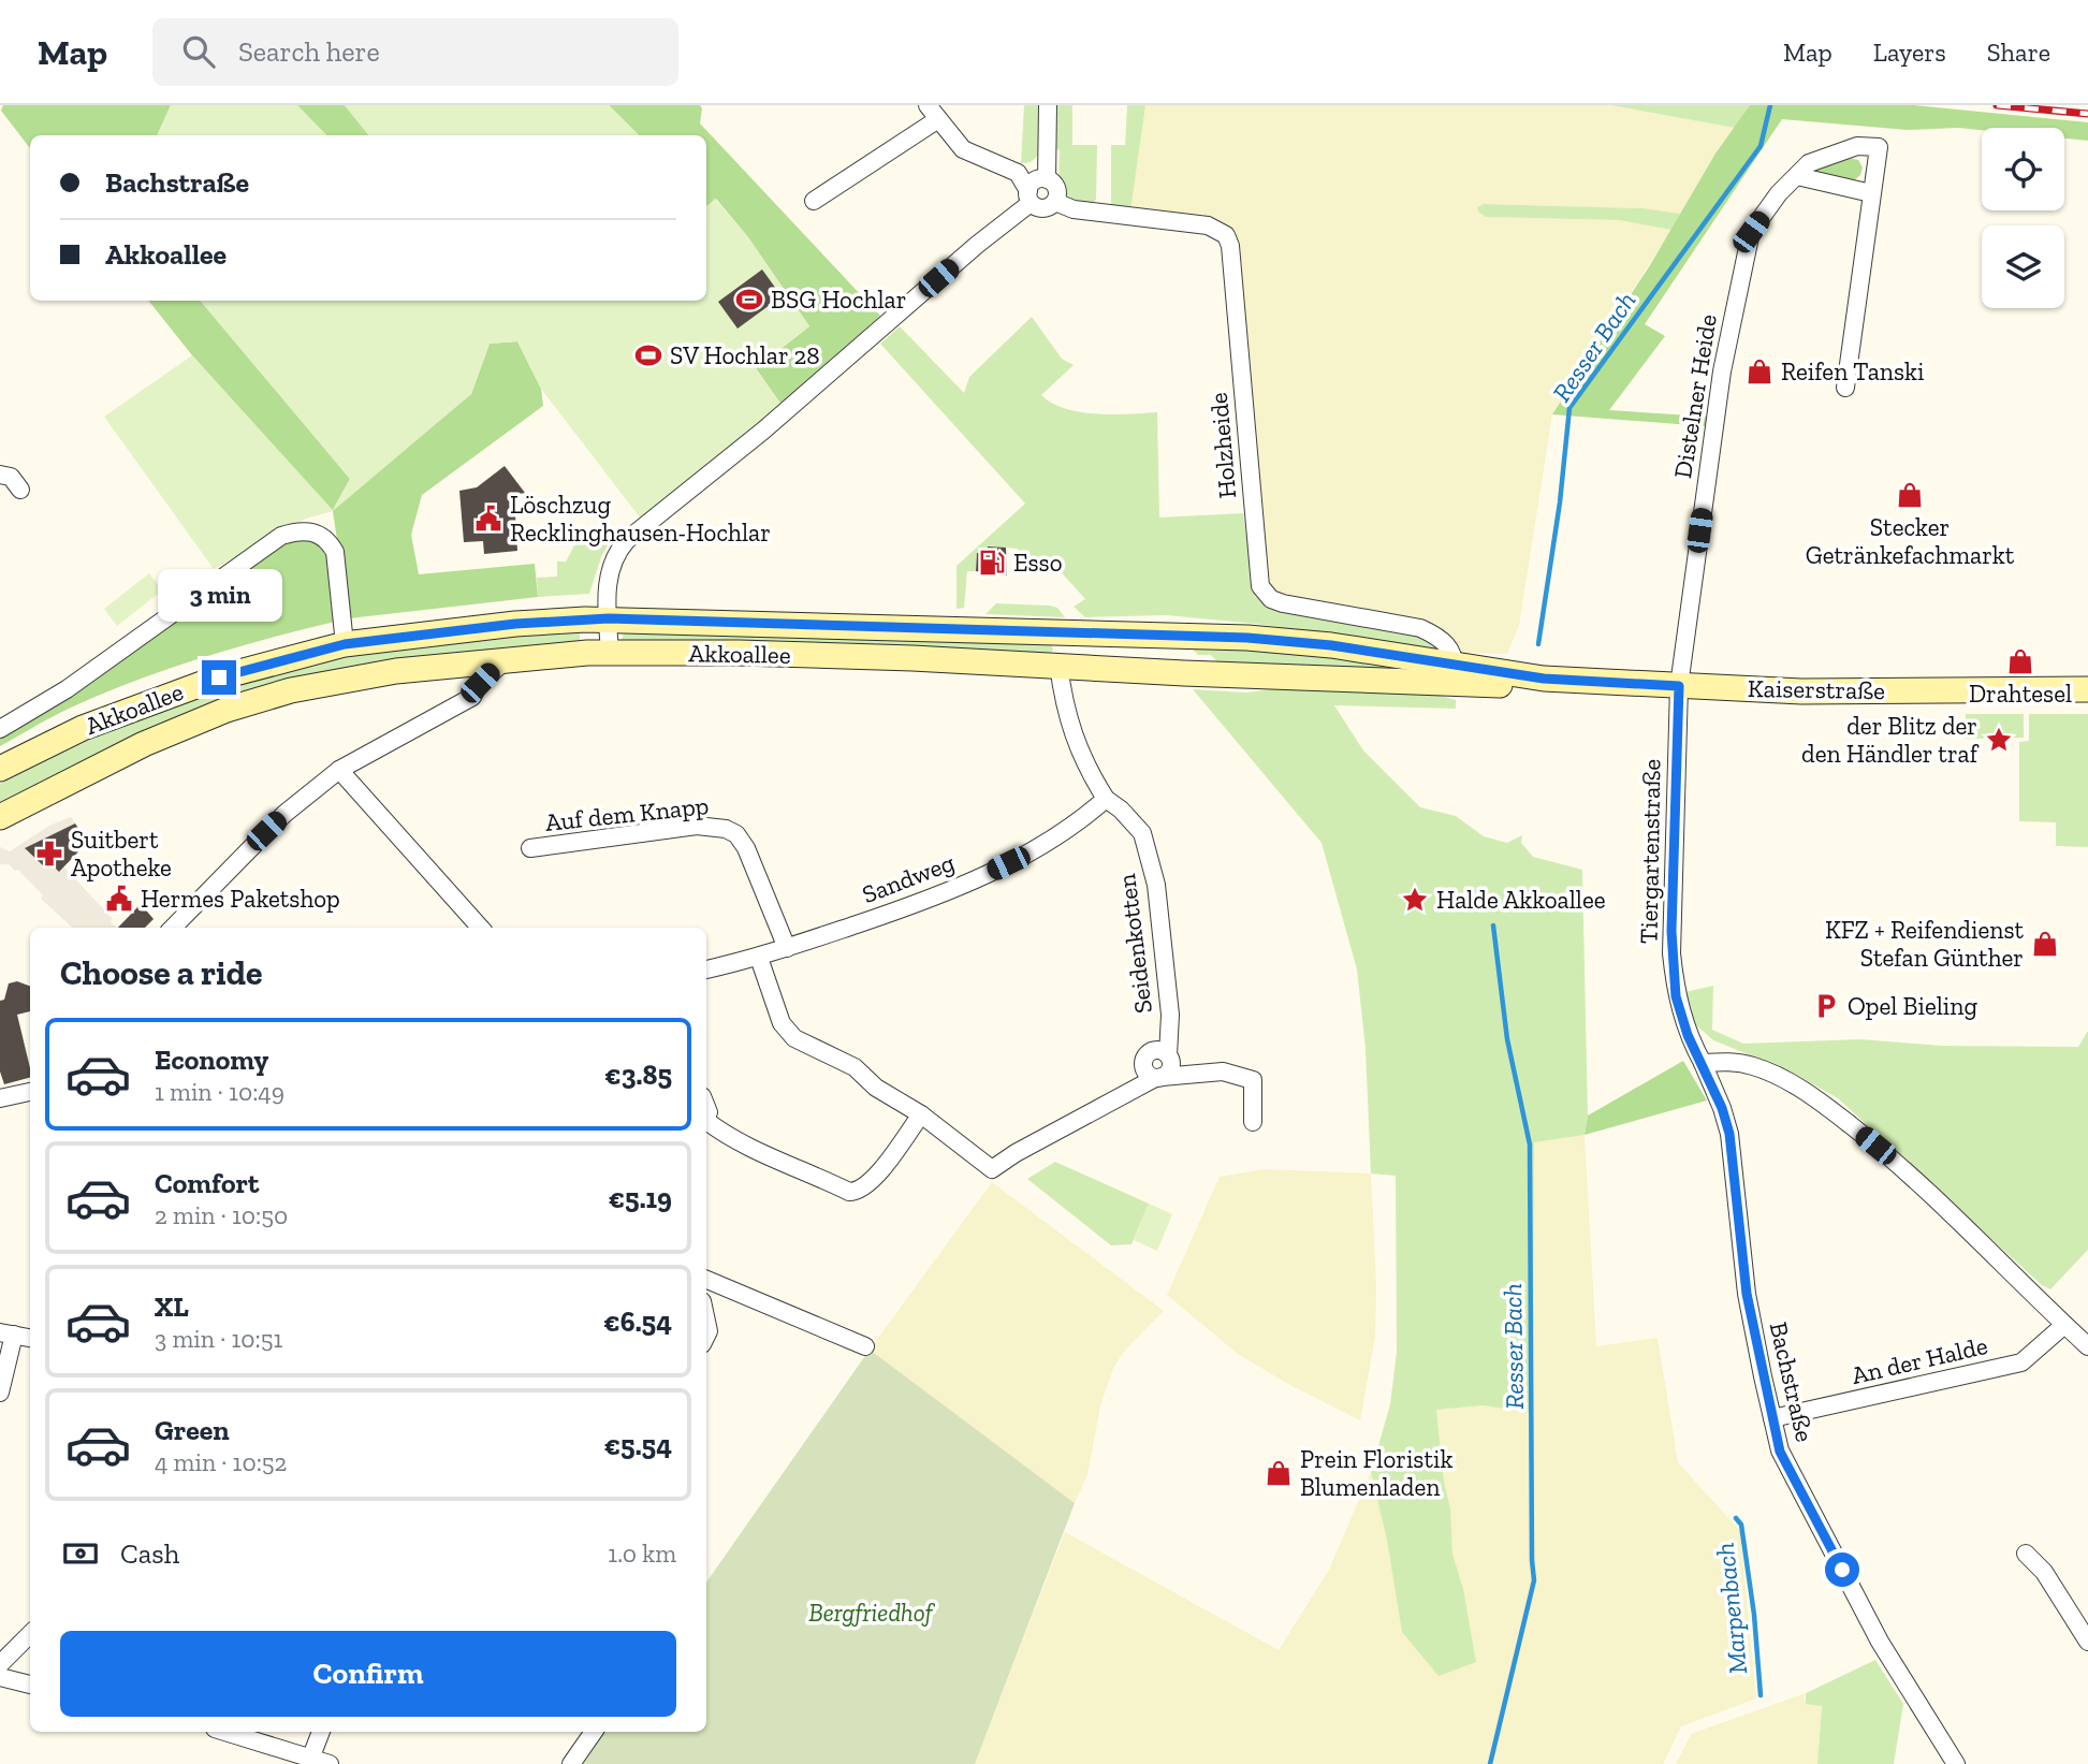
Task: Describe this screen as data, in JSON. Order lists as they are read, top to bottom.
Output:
{
  "streets": {
    "main road": ["Akkoallee", "Kaiserstraße"],
    "street": [
      "Distelner Heide",
      "Holzheide",
      "Auf dem Knapp",
      "Tiergartenstraße",
      "Sandweg",
      "Seidenkotten",
      "An der Halde",
      "Bachstraße"
    ]
  },
  "crossings": [
    ["Distelner Heide", "Kaiserstraße"],
    ["Distelner Heide", "Tiergartenstraße"],
    ["Holzheide", "Akkoallee"],
    ["Akkoallee", "Kaiserstraße"],
    ["Kaiserstraße", "Tiergartenstraße"],
    ["Auf dem Knapp", "Sandweg"],
    ["Tiergartenstraße", "Bachstraße"],
    ["Sandweg", "Seidenkotten"],
    ["An der Halde", "Bachstraße"]
  ],
  "water": ["Resser Bach", "Marpenbach"],
  "parks": ["Bergfriedhof"],
  "places": {
    "sports": ["BSG Hochlar", "SV Hochlar 28"],
    "shop": [
      "Reifen Tanski",
      "Stecker Getränkefachmarkt",
      "Drahtesel",
      "KFZ + Reifendienst Stefan Günther",
      "Prein Floristik Blumenladen"
    ],
    "public building": ["Löschzug Recklinghausen-Hochlar", "Hermes Paketshop"],
    "fuel station": ["Esso"],
    "place": ["der Blitz der den Händler traf", "Halde Akkoallee"],
    "pharmacy": ["Suitbert Apotheke"],
    "parking": ["Opel Bieling"]
  },
  "page": {
    "header": "Map",
    "search": "Search here",
    "nav": ["Map", "Layers", "Share"],
    "banner": ["Bachstraße", "Akkoallee"],
    "bubble": "3 min",
    "heading": "Choose a ride",
    "list": [
      {
        "name": "Economy",
        "note": "1 min · 10:49",
        "value": "€3.85"
      },
      {
        "name": "Comfort",
        "note": "2 min · 10:50",
        "value": "€5.19"
      },
      {
        "name": "XL",
        "note": "3 min · 10:51",
        "value": "€6.54"
      },
      {
        "name": "Green",
        "note": "4 min · 10:52",
        "value": "€5.54"
      }
    ],
    "pay": ["Cash", "1.0 km"],
    "buttons": "Confirm"
  }
}
